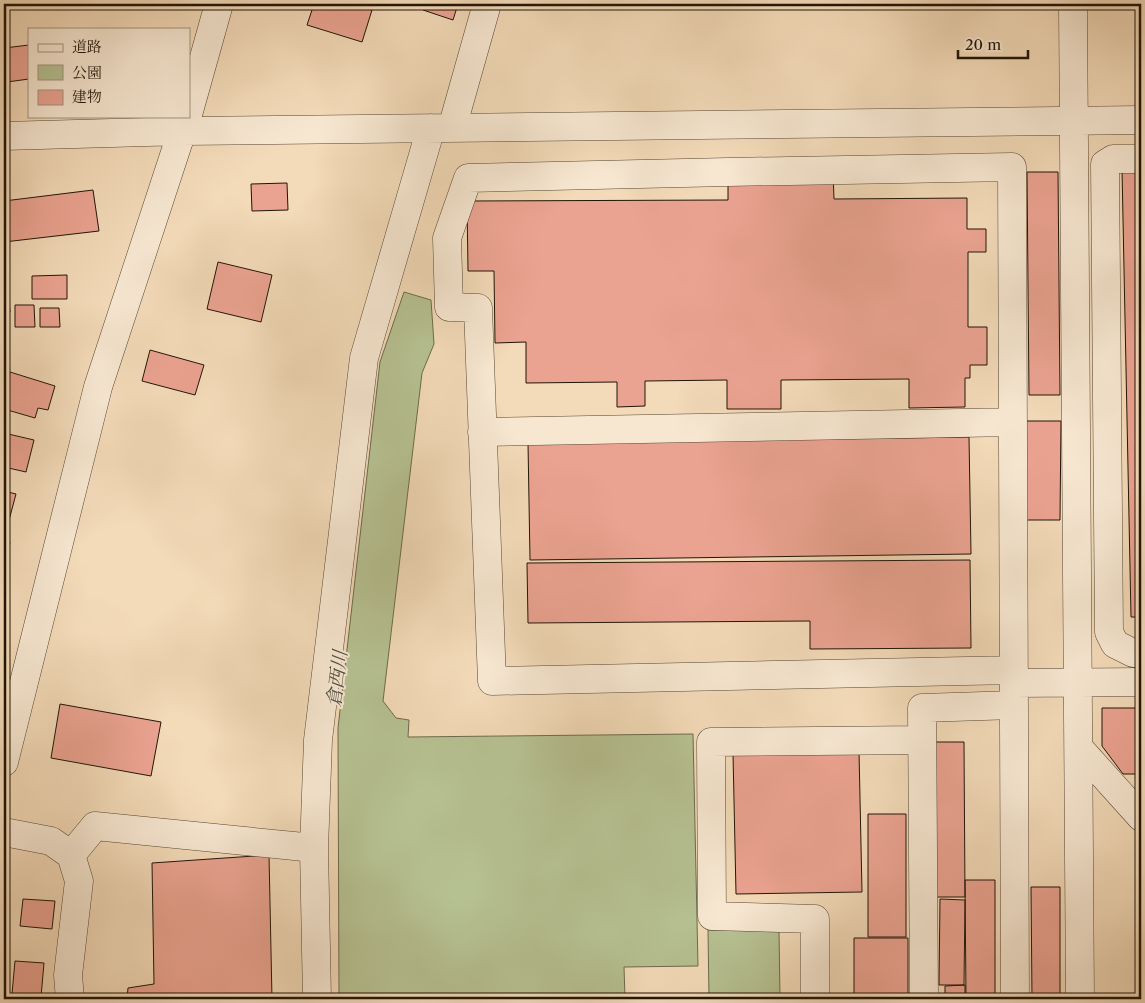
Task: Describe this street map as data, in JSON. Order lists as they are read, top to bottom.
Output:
{
  "water": ["倉西川"],
  "legend": ["道路", "公園", "建物"],
  "scale_bar": "20 m"
}
